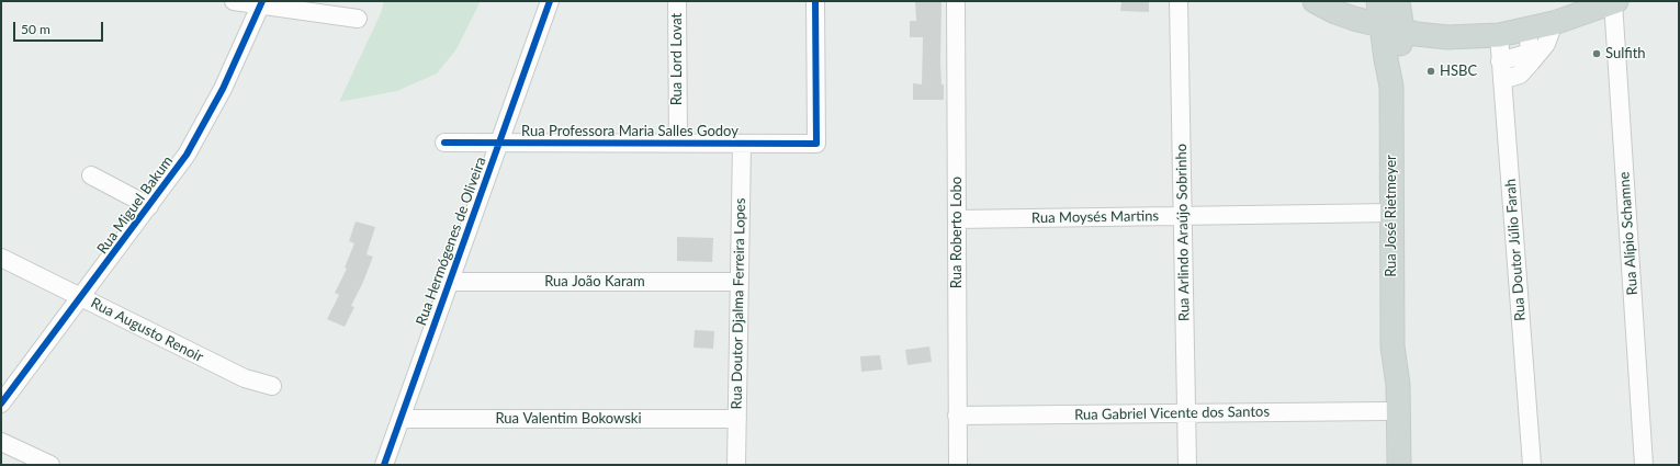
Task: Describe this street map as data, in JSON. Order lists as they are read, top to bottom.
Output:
{
  "streets": {
    "main road": ["Rua José Rietmeyer"],
    "street": [
      "Rua Lord Lovat",
      "Rua Professora Maria Salles Godoy",
      "Rua Miguel Bakum",
      "Rua Moysés Martins",
      "Rua Roberto Lobo",
      "Rua Arlindo Araújo Sobrinho",
      "Rua Alípio Schamne",
      "Rua Hermógenes de Oliveira",
      "Rua Doutor Júlio Farah",
      "Rua João Karam",
      "Rua Doutor Djalma Ferreira Lopes",
      "Rua Augusto Renoir",
      "Rua Gabriel Vicente dos Santos",
      "Rua Valentim Bokowski"
    ]
  },
  "crossings": [
    ["Rua Lord Lovat", "Rua Professora Maria Salles Godoy"],
    ["Rua Professora Maria Salles Godoy", "Rua Hermógenes de Oliveira"],
    ["Rua Professora Maria Salles Godoy", "Rua Doutor Djalma Ferreira Lopes"],
    ["Rua Miguel Bakum", "Rua Augusto Renoir"],
    ["Rua José Rietmeyer", "Rua Moysés Martins"],
    ["Rua José Rietmeyer", "Rua Gabriel Vicente dos Santos"],
    ["Rua Moysés Martins", "Rua Roberto Lobo"],
    ["Rua Moysés Martins", "Rua Arlindo Araújo Sobrinho"],
    ["Rua Roberto Lobo", "Rua Gabriel Vicente dos Santos"],
    ["Rua Arlindo Araújo Sobrinho", "Rua Gabriel Vicente dos Santos"],
    ["Rua Hermógenes de Oliveira", "Rua João Karam"],
    ["Rua Hermógenes de Oliveira", "Rua Valentim Bokowski"],
    ["Rua João Karam", "Rua Doutor Djalma Ferreira Lopes"],
    ["Rua Doutor Djalma Ferreira Lopes", "Rua Valentim Bokowski"]
  ],
  "places": ["Sulfith", "HSBC"],
  "scale_bar": "50 m"
}
